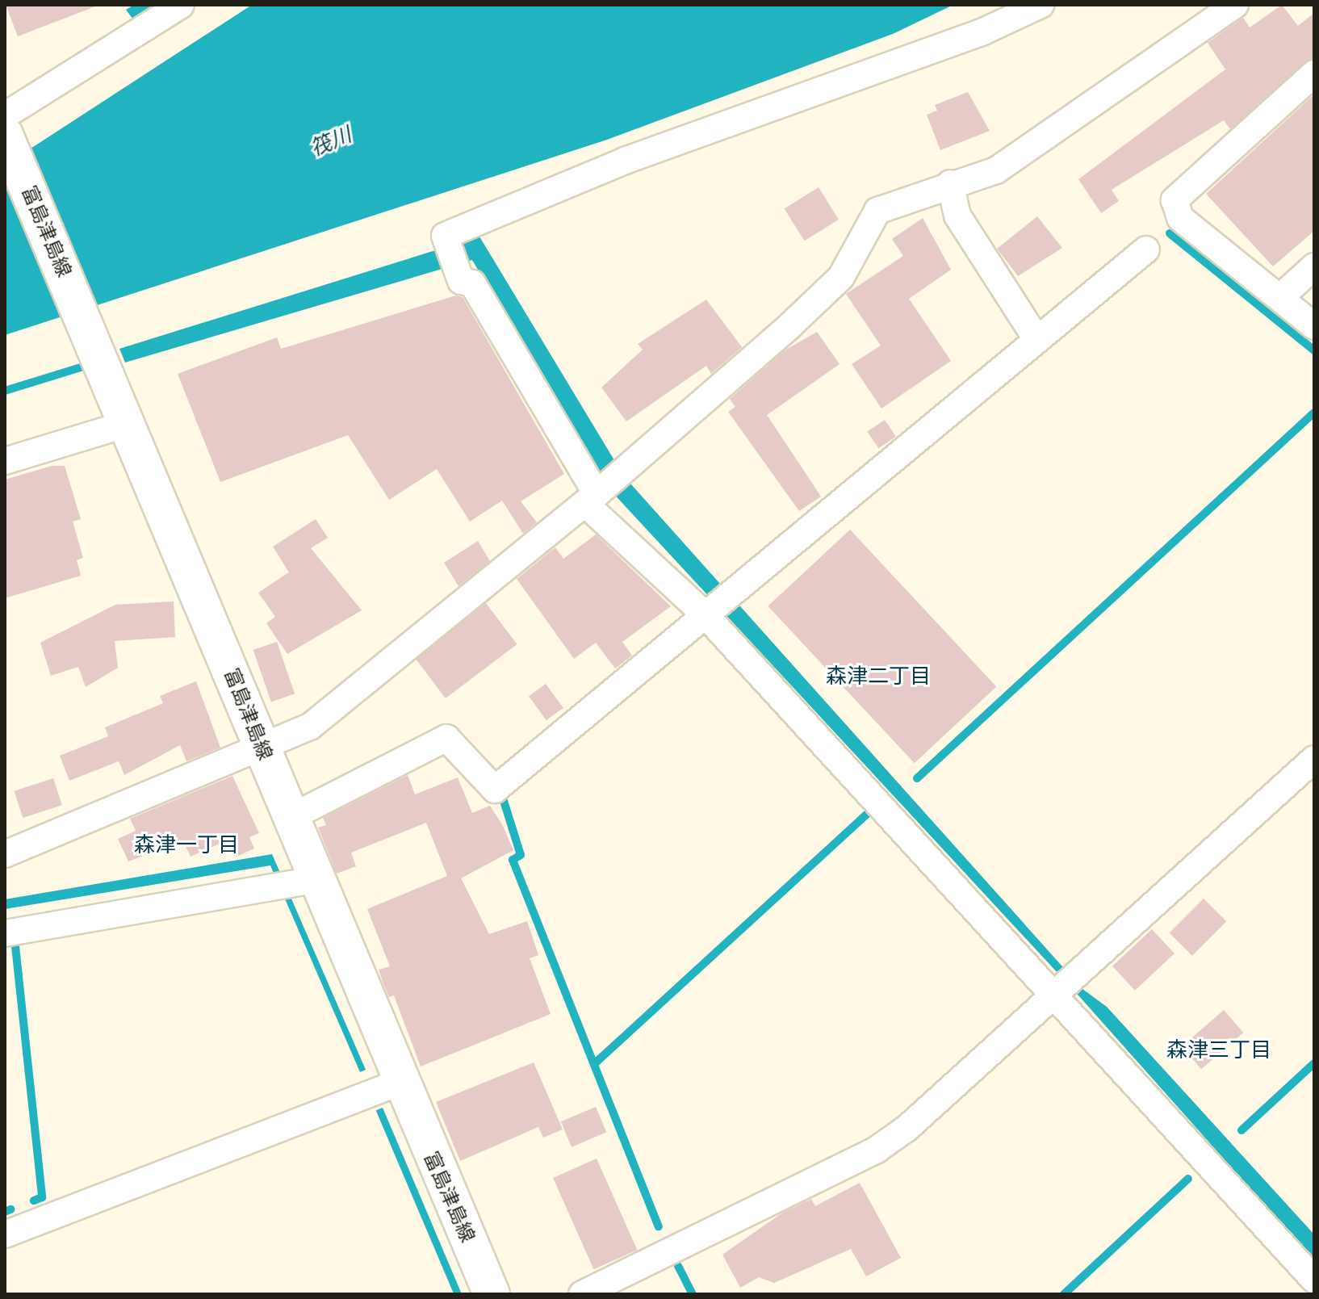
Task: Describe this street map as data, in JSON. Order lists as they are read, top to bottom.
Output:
{
  "streets": {
    "main road": ["富島津島線"]
  },
  "districts": ["森津二丁目", "森津一丁目", "森津三丁目"],
  "water": ["筏川"]
}
